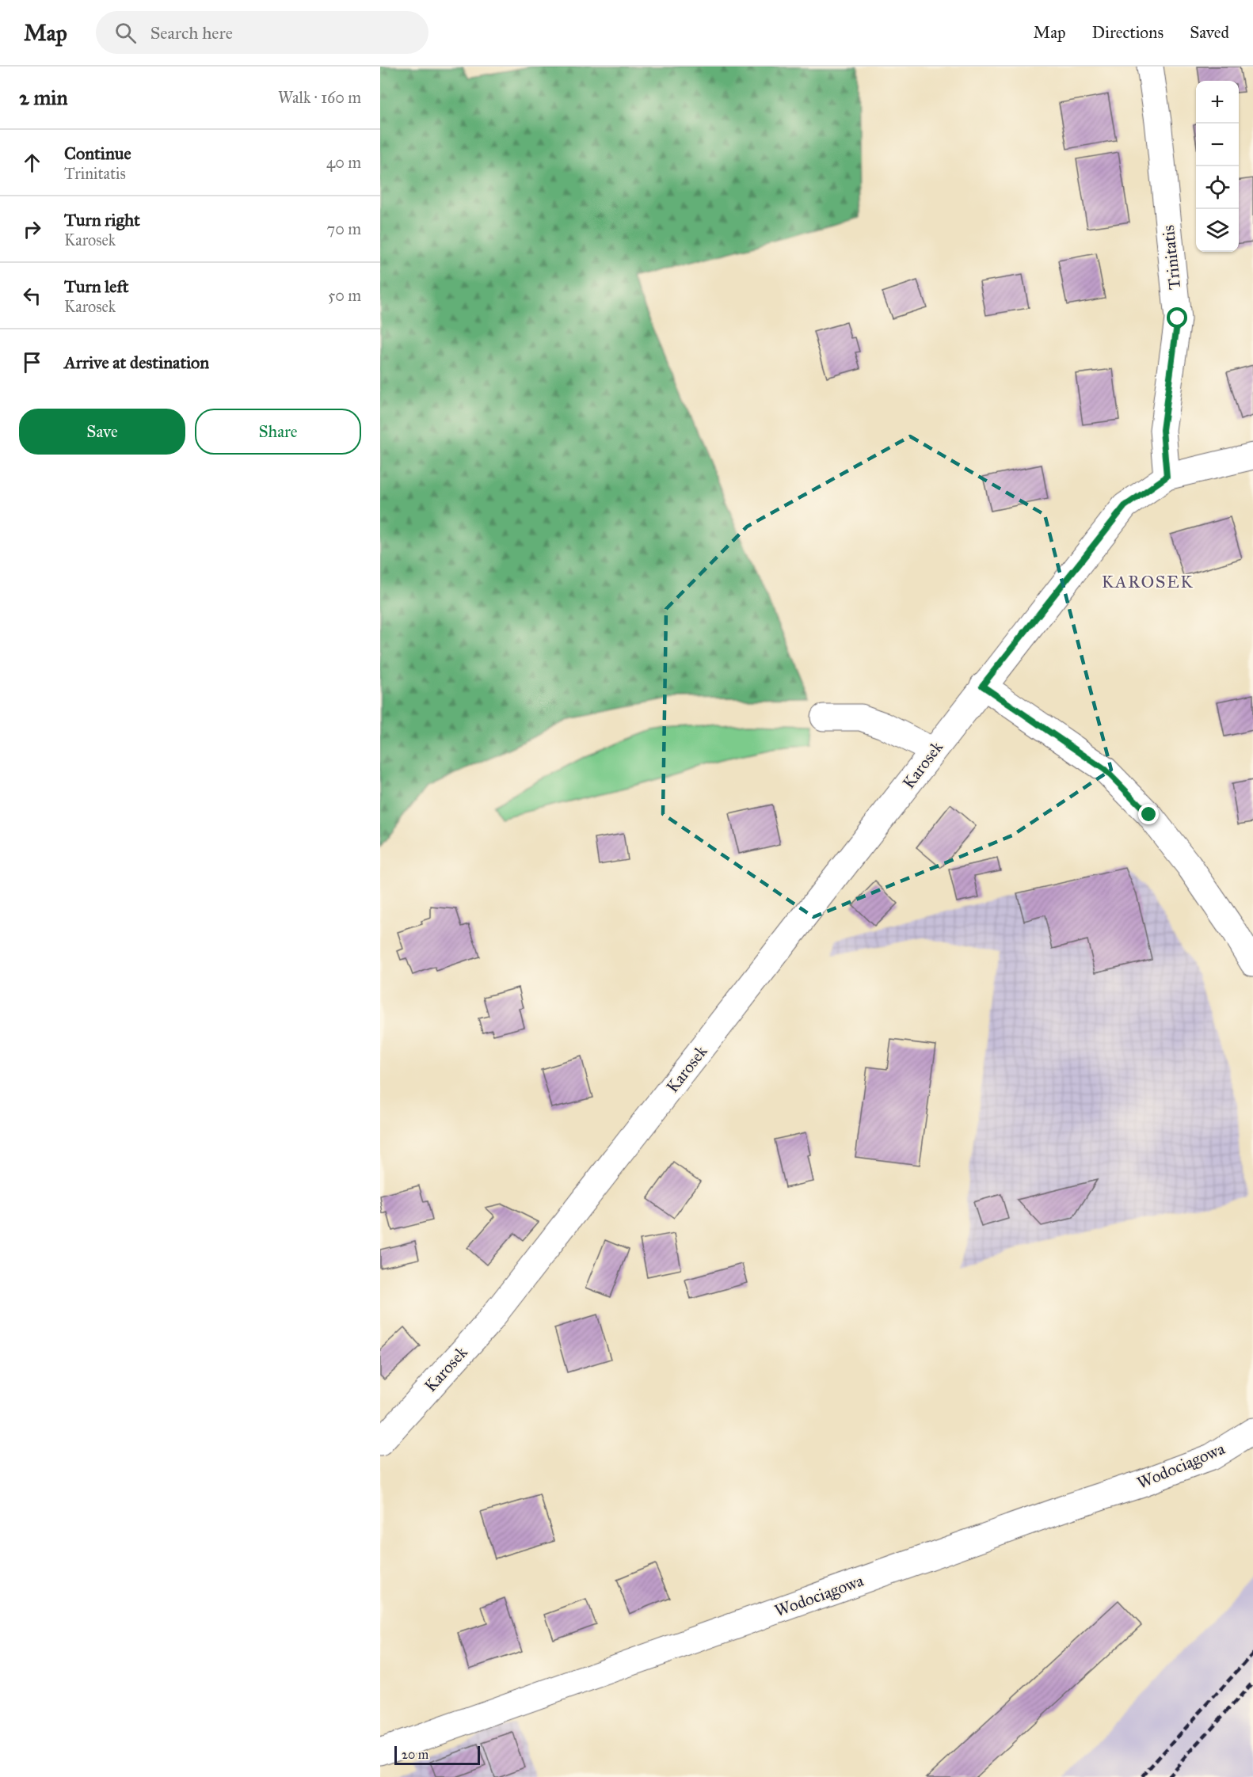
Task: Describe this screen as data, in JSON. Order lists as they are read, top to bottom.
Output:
{
  "streets": {
    "street": ["Trinitatis", "Karosek", "Wodociągowa"]
  },
  "crossings": [
    ["Trinitatis", "Karosek"]
  ],
  "districts": ["KAROSEK"],
  "scale_bar": "20 m",
  "page": {
    "header": "Map",
    "search": "Search here",
    "nav": ["Map", "Directions", "Saved"],
    "heading": ["2 min", "Walk · 160 m"],
    "map_buttons": ["+", "−"],
    "list": [
      ["Continue", "Trinitatis", "40 m"],
      ["Turn right", "Karosek", "70 m"],
      ["Turn left", "Karosek", "50 m"],
      "Arrive at destination"
    ],
    "buttons": ["Save", "Share"],
    "scale": "20 m"
  }
}
